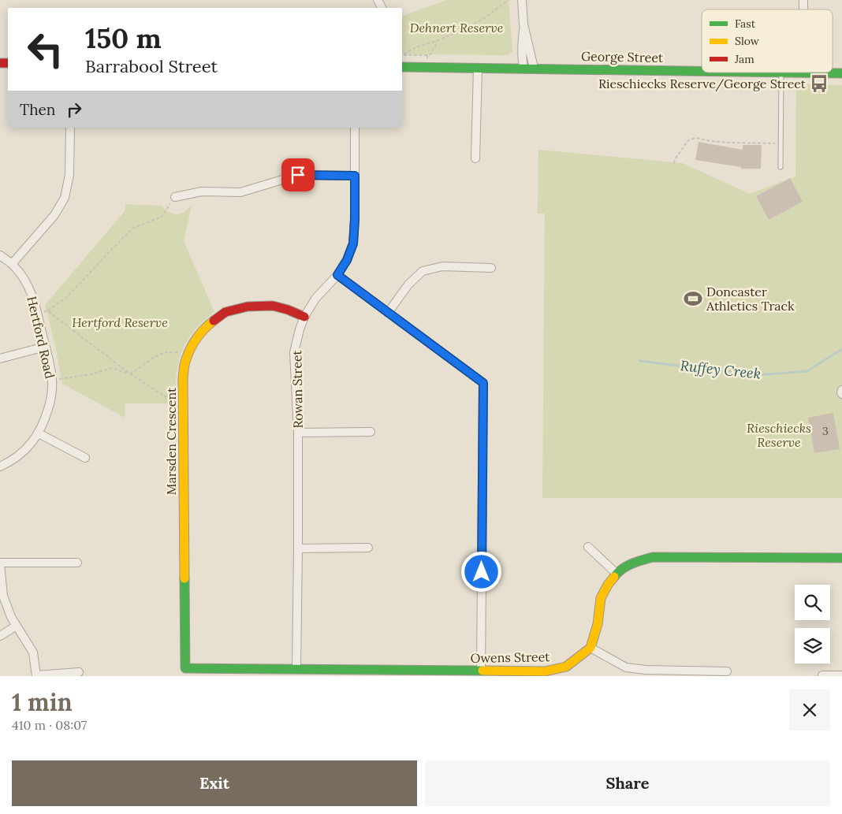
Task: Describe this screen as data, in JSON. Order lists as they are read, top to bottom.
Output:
{
  "streets": {
    "street": [
      "George Street",
      "Hertford Road",
      "Rowan Street",
      "Marsden Crescent",
      "Owens Street"
    ]
  },
  "crossings": [
    ["Rowan Street", "Marsden Crescent"],
    ["Rowan Street", "Owens Street"],
    ["Marsden Crescent", "Owens Street"]
  ],
  "water": ["Ruffey Creek"],
  "parks": ["Dehnert Reserve", "Hertford Reserve", "Rieschiecks Reserve"],
  "places": {
    "bus stop": ["Rieschiecks Reserve/George Street"],
    "sports": ["Doncaster Athletics Track"]
  },
  "house_numbers": ["3"],
  "legend": ["Fast", "Slow", "Jam"],
  "page": {
    "turn": ["150 m", "Barrabool Street"],
    "then": "Then",
    "heading": ["1 min", "410 m · 08:07"],
    "buttons": ["Exit", "Share"]
  }
}
